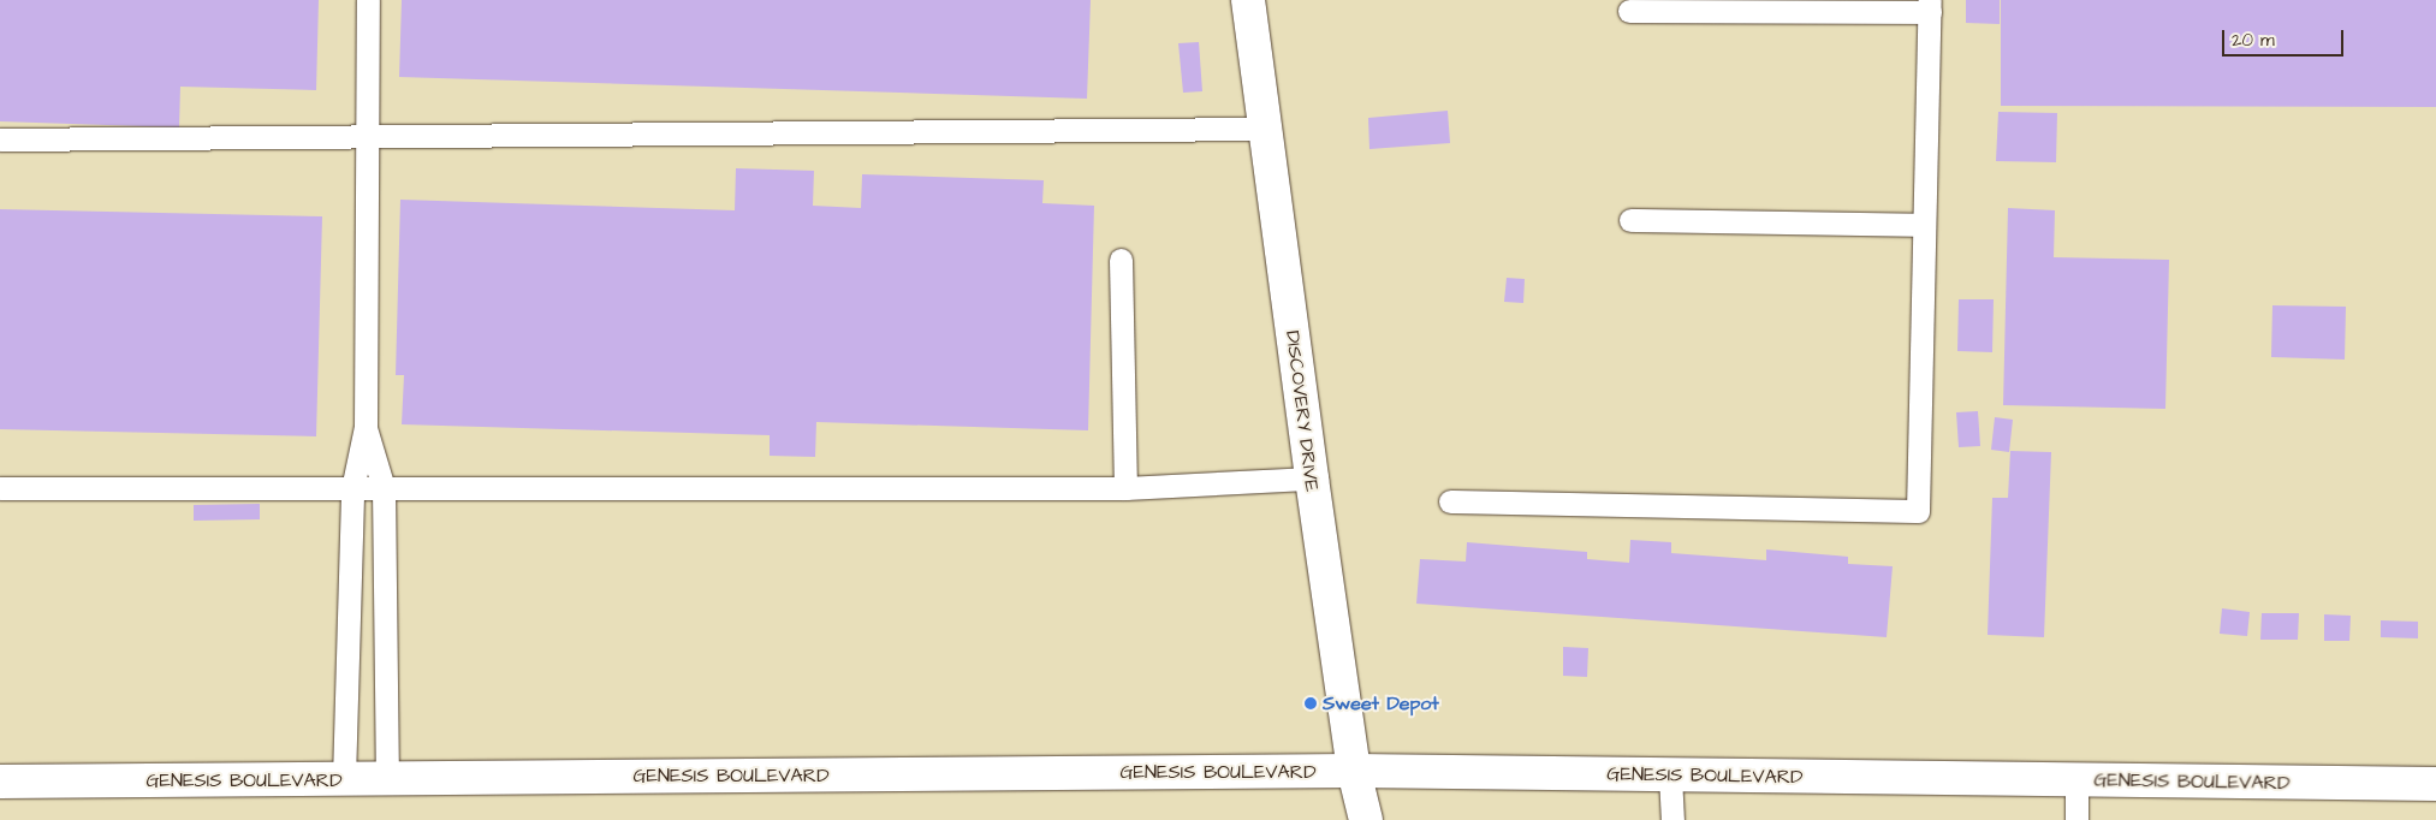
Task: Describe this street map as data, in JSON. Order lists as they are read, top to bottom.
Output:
{
  "streets": {
    "street": ["DISCOVERY DRIVE", "GENESIS BOULEVARD"]
  },
  "crossings": [
    ["DISCOVERY DRIVE", "GENESIS BOULEVARD"]
  ],
  "places": ["Sweet Depot"],
  "scale_bar": "20 m"
}
